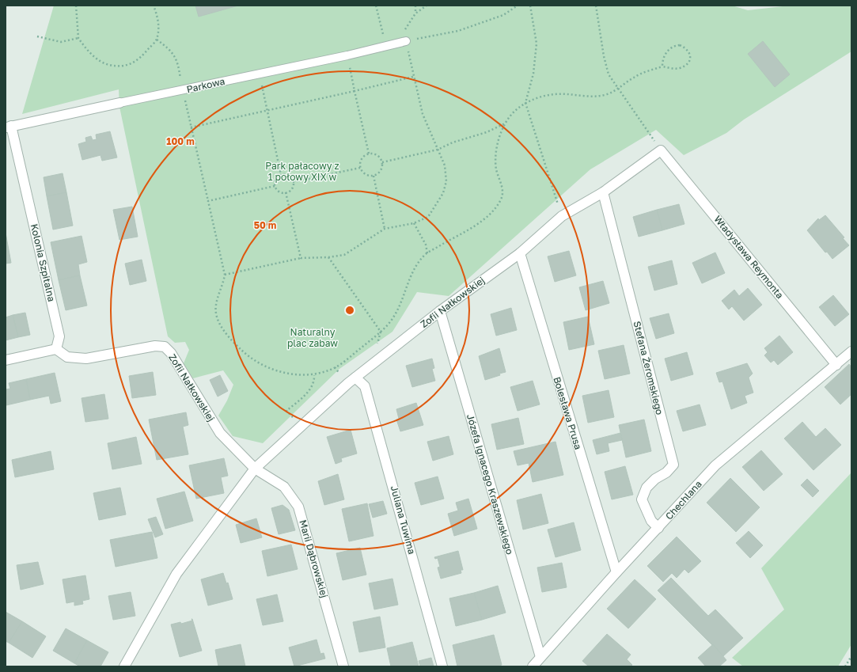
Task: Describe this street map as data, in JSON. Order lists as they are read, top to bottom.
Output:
{
  "streets": {
    "street": [
      "Parkowa",
      "Władysława Reymonta",
      "Kolonia Szpitalna",
      "Zofii Nałkowskiej",
      "Stefana Żeromskiego",
      "Bolesława Prusa",
      "Józefa Ignacego Kraszewskiego",
      "Chechlana",
      "Juliana Tuwima",
      "Marii Dąbrowskiej"
    ]
  },
  "crossings": [
    ["Parkowa", "Kolonia Szpitalna"],
    ["Władysława Reymonta", "Zofii Nałkowskiej"],
    ["Władysława Reymonta", "Chechlana"],
    ["Kolonia Szpitalna", "Zofii Nałkowskiej"],
    ["Zofii Nałkowskiej", "Stefana Żeromskiego"],
    ["Zofii Nałkowskiej", "Bolesława Prusa"],
    ["Zofii Nałkowskiej", "Józefa Ignacego Kraszewskiego"],
    ["Zofii Nałkowskiej", "Juliana Tuwima"],
    ["Zofii Nałkowskiej", "Marii Dąbrowskiej"],
    ["Stefana Żeromskiego", "Chechlana"],
    ["Bolesława Prusa", "Chechlana"],
    ["Józefa Ignacego Kraszewskiego", "Chechlana"]
  ],
  "parks": ["Park pałacowy z 1 połowy XIX w", "Naturalny plac zabaw"],
  "rings": ["100 m", "50 m"]
}
